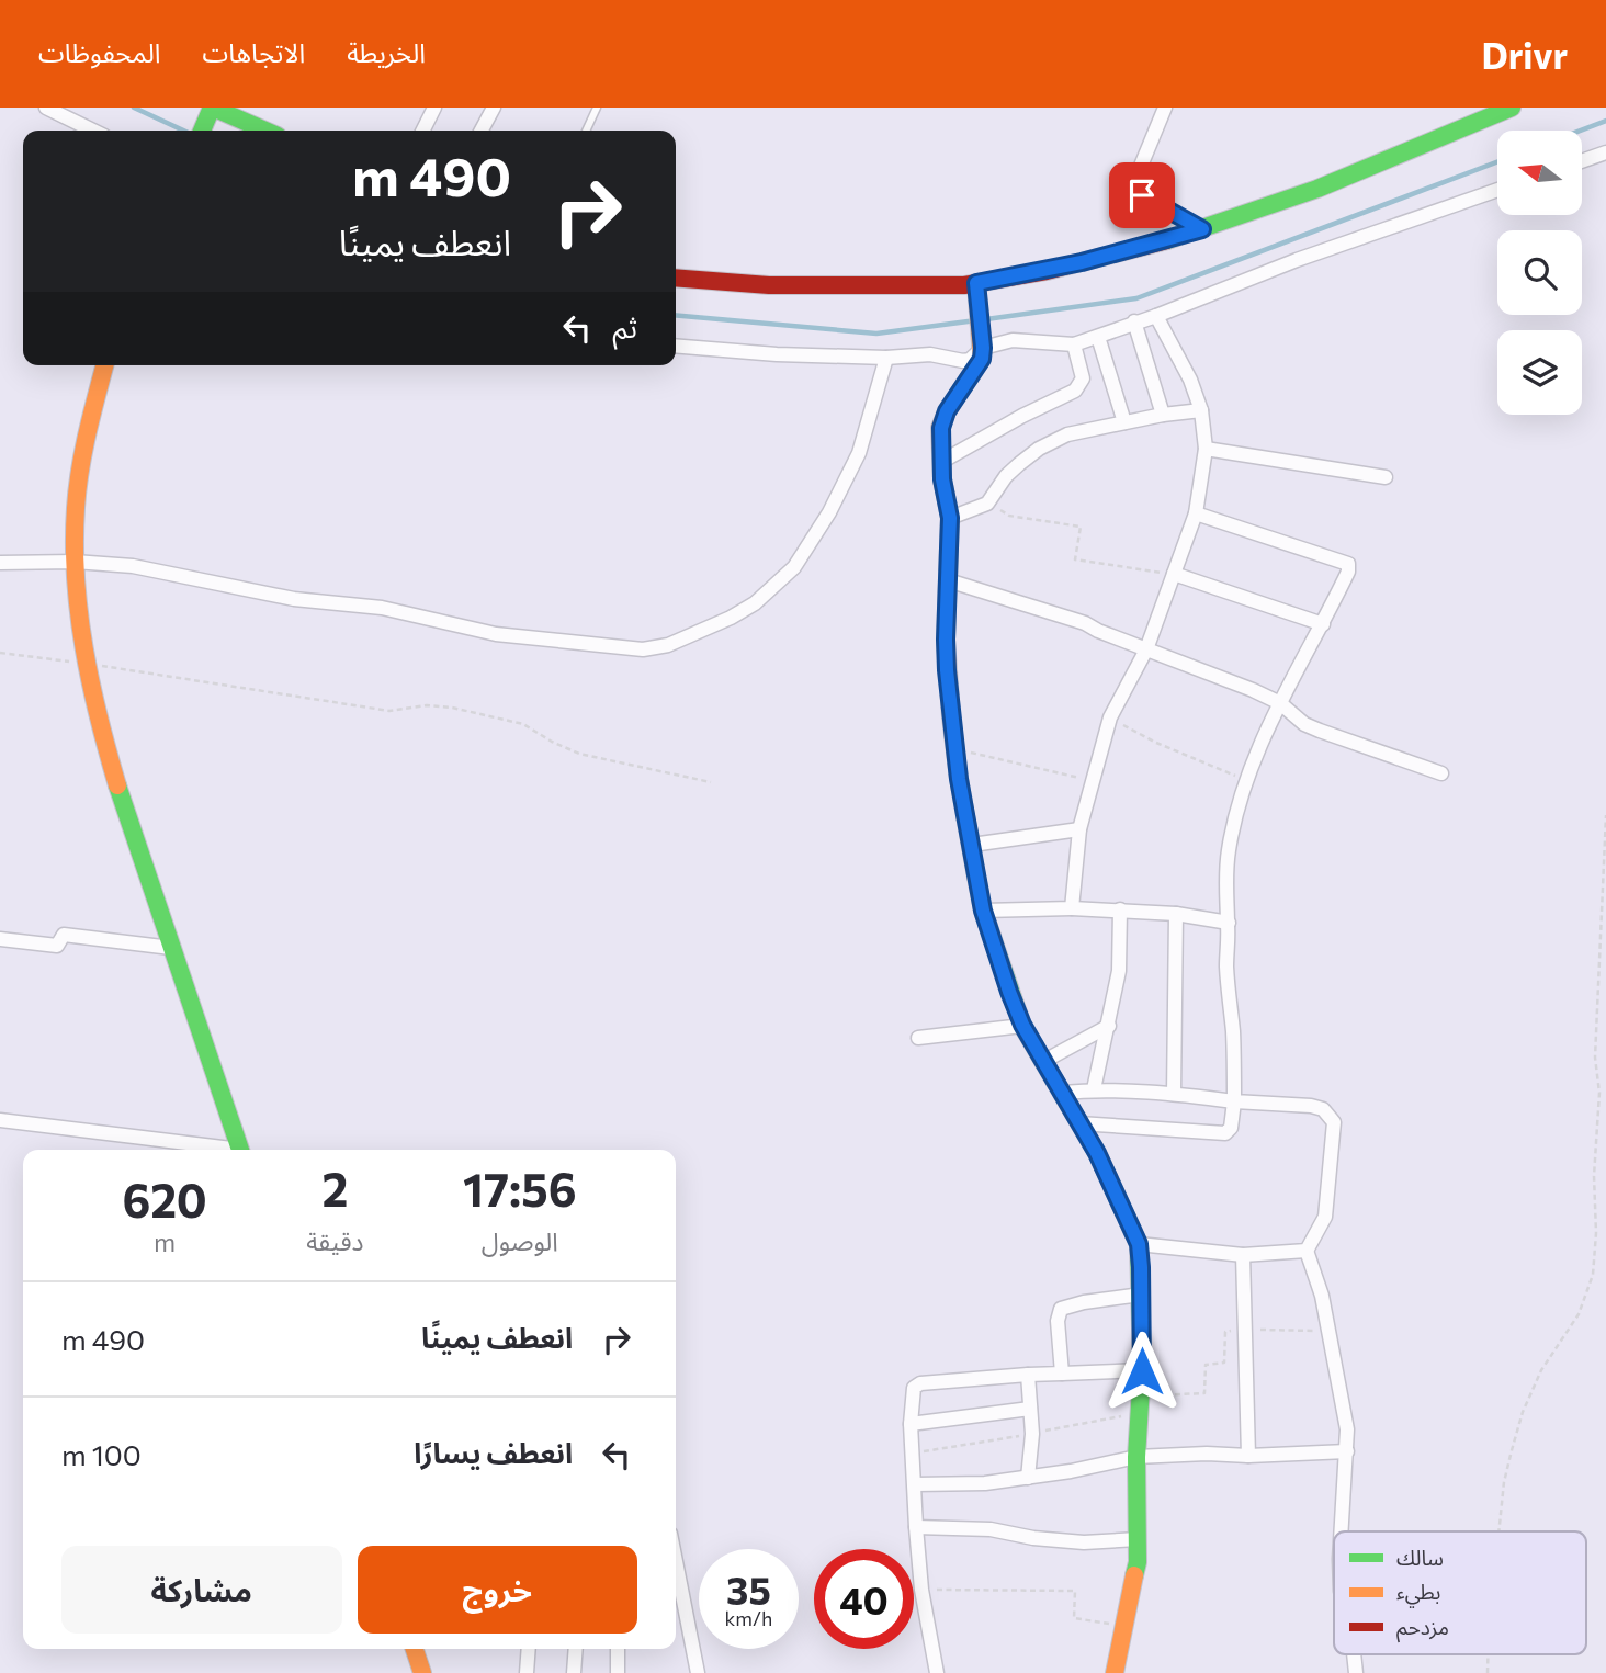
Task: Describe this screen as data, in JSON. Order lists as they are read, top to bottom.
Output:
{
  "legend": ["سالك", "بطيء", "مزدحم"],
  "north": "left",
  "page": {
    "header": "Drivr",
    "nav": ["الخريطة", "الاتجاهات", "المحفوظات"],
    "turn": ["490 m", "انعطف يمينًا"],
    "then": "ثم",
    "eta": [
      "17:56",
      "الوصول",
      "2",
      "دقيقة",
      "620",
      "m"
    ],
    "list": [
      {
        "name": "انعطف يمينًا",
        "value": "490 m"
      },
      {
        "name": "انعطف يسارًا",
        "value": "100 m"
      }
    ],
    "buttons": ["خروج", "مشاركة"],
    "speed": "35 km/h",
    "limit": "40"
  }
}
